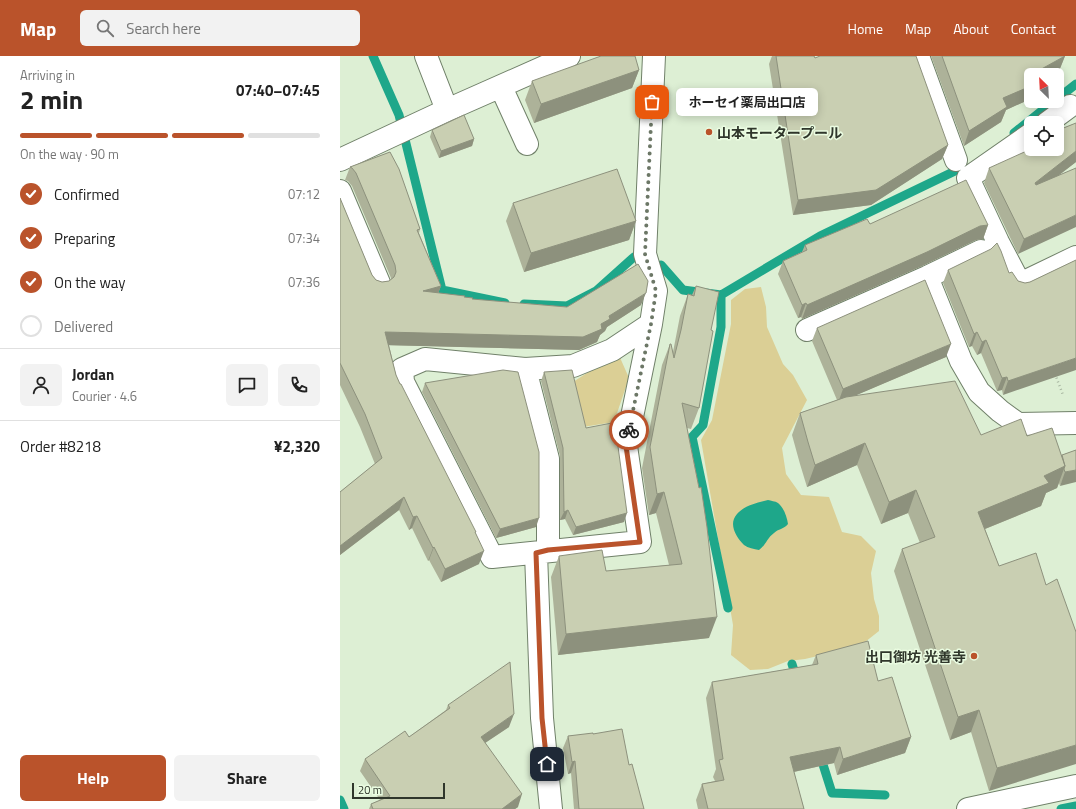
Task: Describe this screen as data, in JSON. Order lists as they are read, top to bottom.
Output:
{
  "places": ["ホーセイ薬局出口店", "山本モータープール", "出口御坊 光善寺"],
  "scale_bar": "20 m",
  "north": "top left",
  "page": {
    "header": "Map",
    "search": "Search here",
    "nav": [
      "Home",
      "Map",
      "About",
      "Contact"
    ],
    "heading": ["2 min", "Arriving in", "07:40–07:45"],
    "panel": [
      "Jordan",
      "Courier · 4.6",
      "Order #8218",
      "¥2,320"
    ],
    "bubble": "ホーセイ薬局出口店",
    "bar": "On the way · 90 m",
    "list": [
      ["Confirmed", "07:12"],
      ["Preparing", "07:34"],
      ["On the way", "07:36"],
      "Delivered"
    ],
    "buttons": ["Help", "Share"],
    "scale": "20 m"
  }
}
